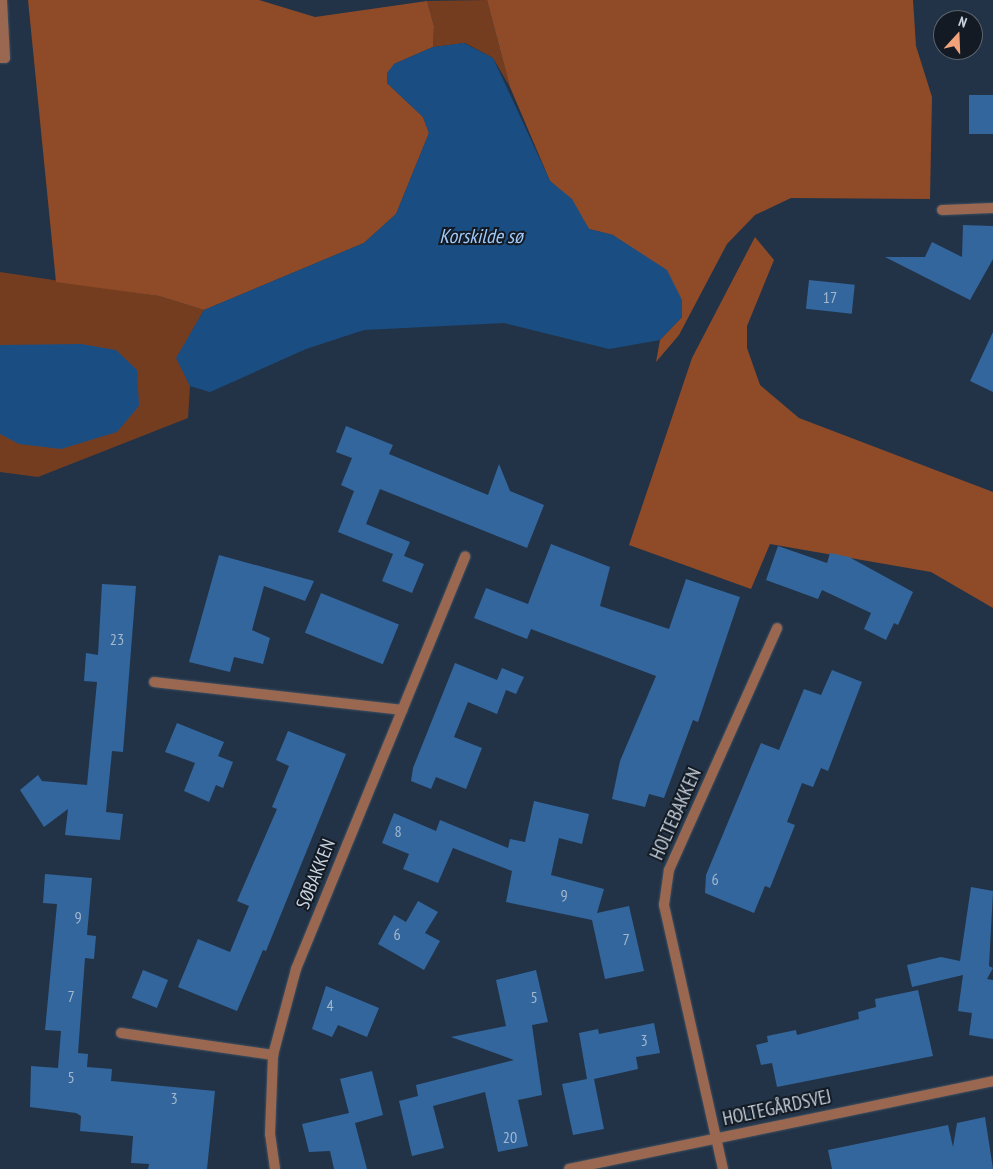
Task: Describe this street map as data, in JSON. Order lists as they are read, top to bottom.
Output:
{
  "streets": {
    "street": ["HOLTEBAKKEN", "SØBAKKEN", "HOLTEGÅRDSVEJ"]
  },
  "crossings": [
    ["HOLTEBAKKEN", "HOLTEGÅRDSVEJ"]
  ],
  "water": ["Korskilde sø"],
  "house_numbers": [
    "17",
    "23",
    "8",
    "6",
    "9",
    "9",
    "6",
    "7",
    "7",
    "5",
    "4",
    "3",
    "5",
    "3",
    "20"
  ],
  "north": "top"
}
